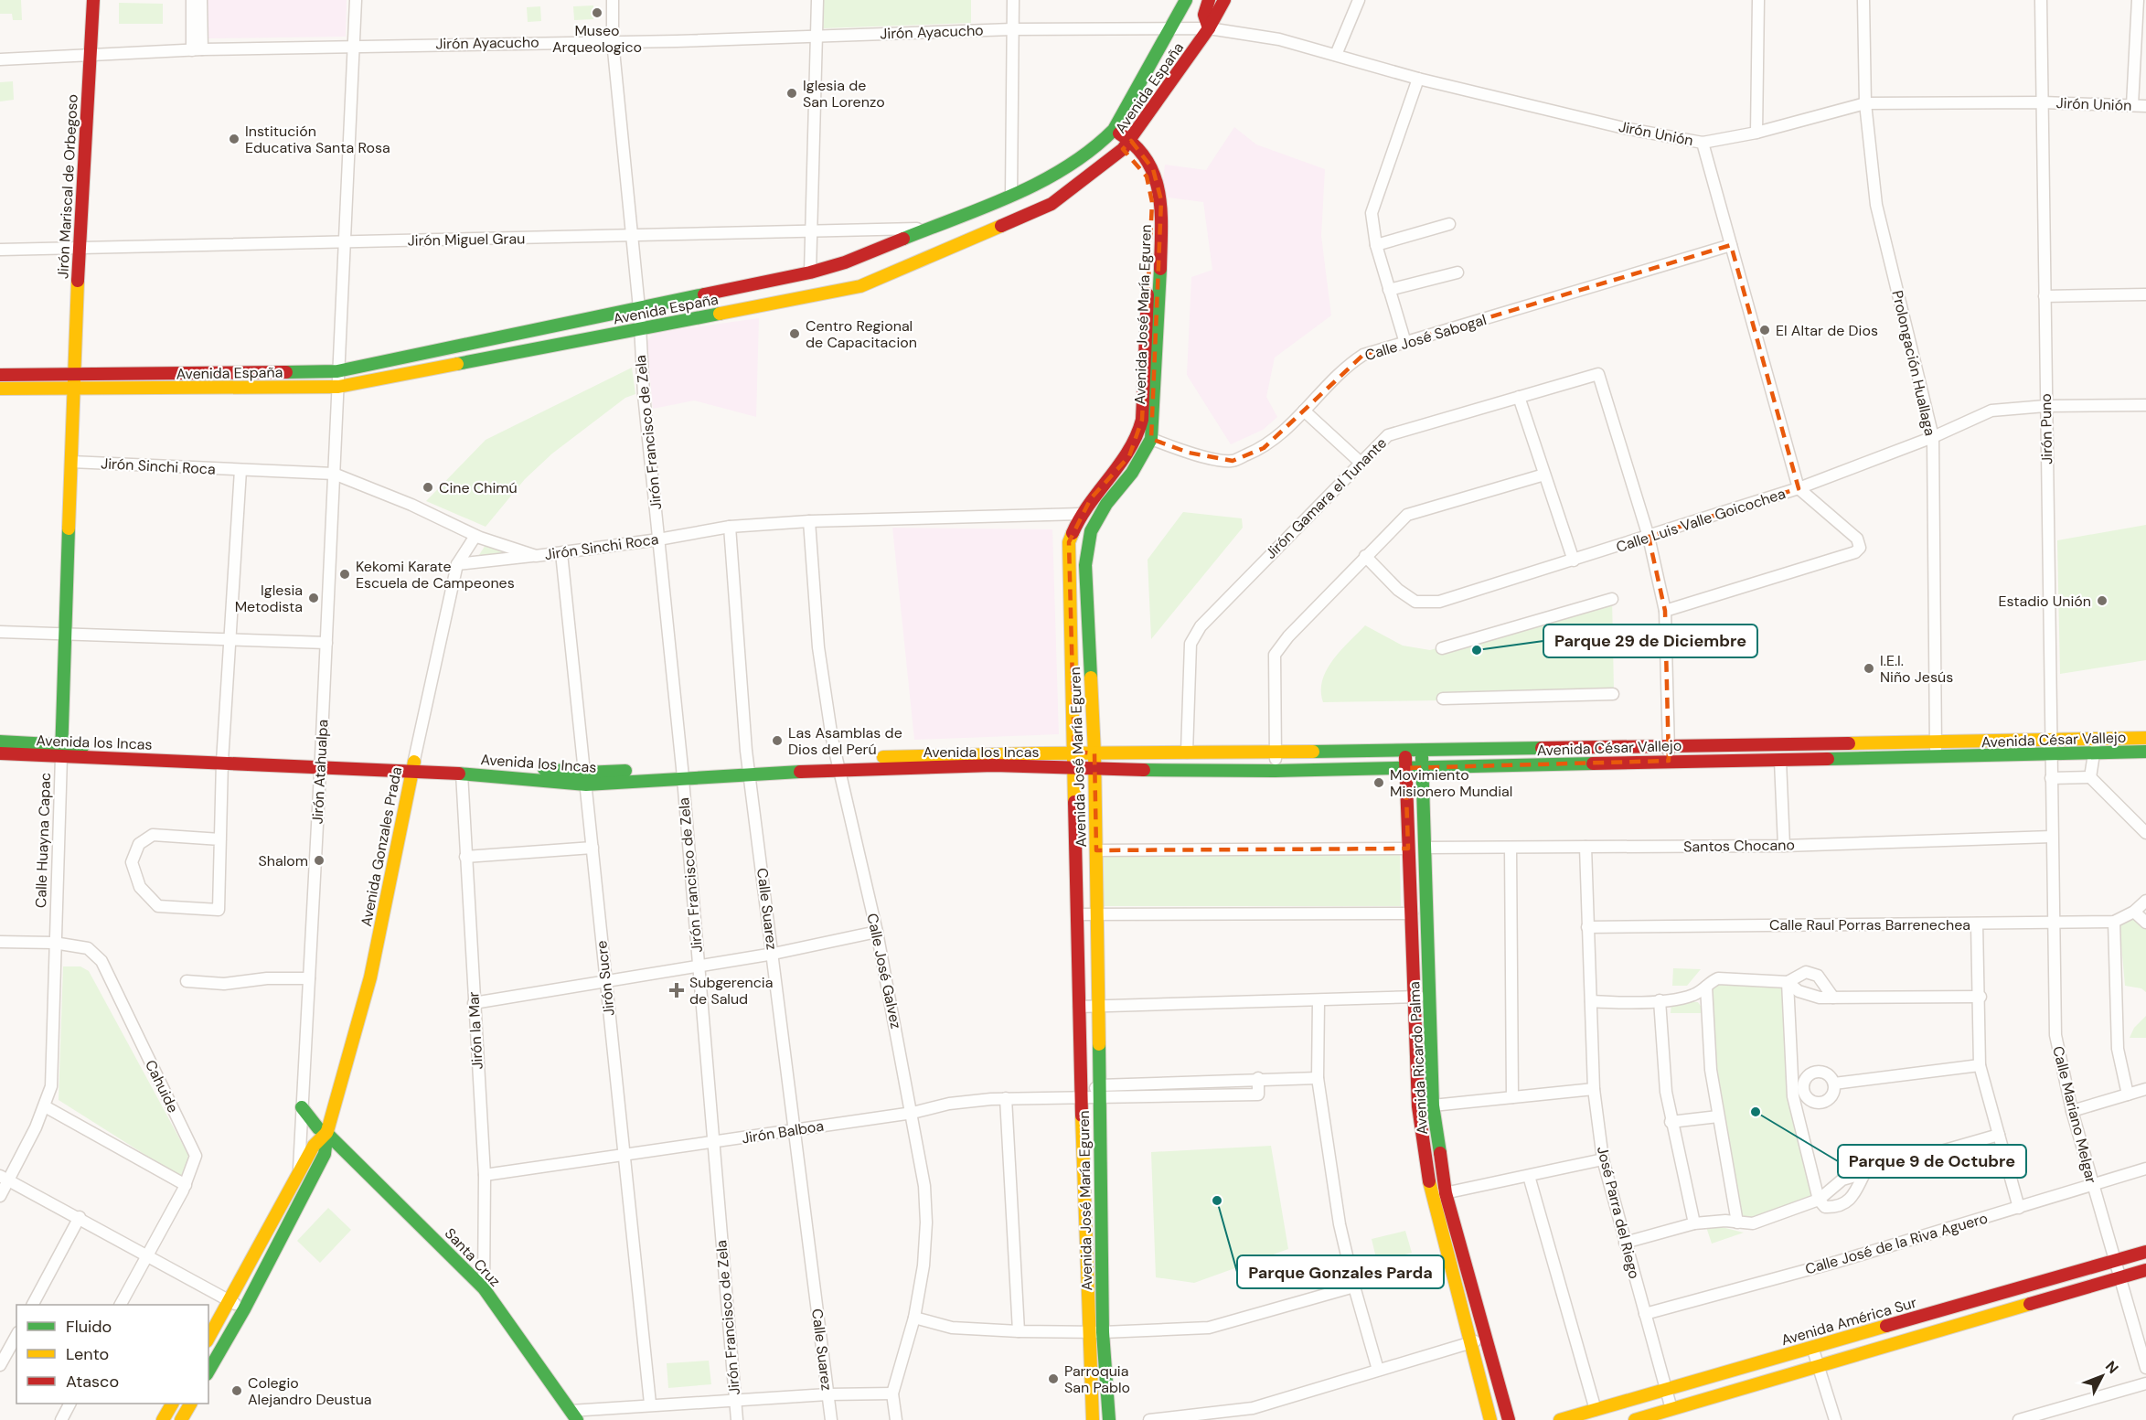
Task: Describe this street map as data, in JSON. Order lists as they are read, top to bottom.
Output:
{
  "streets": {
    "main road": [
      "Avenida España",
      "Jirón Mariscal de Orbegoso",
      "Avenida José María Eguren",
      "Avenida César Vallejo",
      "Avenida los Incas",
      "Calle Huayna Capac",
      "Avenida Gonzales Prada",
      "Avenida Ricardo Palma",
      "Santa Cruz",
      "Avenida América Sur"
    ],
    "street": [
      "Jirón Ayacucho",
      "Jirón Unión",
      "Jirón Miguel Grau",
      "Calle José Sabogal",
      "Prolongación Huallaga",
      "Jirón Puno",
      "Jirón Francisco de Zela",
      "Jirón Sinchi Roca",
      "Jirón Gamara el Tunante",
      "Calle Luis Valle Goicochea",
      "Jirón Atahualpa",
      "Santos Chocano",
      "Calle Suarez",
      "Calle Raul Porras Barrenechea",
      "Calle José Galvez",
      "Jirón Sucre",
      "Jirón la Mar",
      "Cahuide",
      "Calle Mariano Melgar",
      "Jirón Balboa",
      "José Parra del Riego",
      "Calle José de la Riva Aguero"
    ]
  },
  "crossings": [
    ["Jirón Ayacucho", "Avenida España"],
    ["Jirón Ayacucho", "Jirón Unión"],
    ["Jirón Ayacucho", "Jirón Mariscal de Orbegoso"],
    ["Jirón Ayacucho", "Jirón Francisco de Zela"],
    ["Jirón Ayacucho", "Jirón Atahualpa"],
    ["Avenida España", "Jirón Unión"],
    ["Avenida España", "Jirón Mariscal de Orbegoso"],
    ["Avenida España", "Jirón Miguel Grau"],
    ["Avenida España", "Avenida José María Eguren"],
    ["Avenida España", "Jirón Francisco de Zela"],
    ["Avenida España", "Jirón Atahualpa"],
    ["Avenida España", "Calle Huayna Capac"],
    ["Jirón Unión", "Prolongación Huallaga"],
    ["Jirón Unión", "Jirón Puno"],
    ["Jirón Mariscal de Orbegoso", "Jirón Miguel Grau"],
    ["Jirón Mariscal de Orbegoso", "Calle Huayna Capac"],
    ["Jirón Miguel Grau", "Jirón Francisco de Zela"],
    ["Jirón Miguel Grau", "Jirón Atahualpa"],
    ["Avenida José María Eguren", "Calle José Sabogal"],
    ["Avenida José María Eguren", "Jirón Sinchi Roca"],
    ["Avenida José María Eguren", "Avenida César Vallejo"],
    ["Avenida José María Eguren", "Avenida los Incas"],
    ["Avenida José María Eguren", "Jirón Balboa"],
    ["Prolongación Huallaga", "Calle Luis Valle Goicochea"],
    ["Prolongación Huallaga", "Avenida César Vallejo"],
    ["Jirón Puno", "Calle Luis Valle Goicochea"],
    ["Jirón Puno", "Avenida César Vallejo"],
    ["Jirón Puno", "Calle Mariano Melgar"],
    ["Jirón Francisco de Zela", "Jirón Sinchi Roca"],
    ["Jirón Francisco de Zela", "Avenida los Incas"],
    ["Jirón Francisco de Zela", "Jirón Balboa"],
    ["Jirón Sinchi Roca", "Jirón Atahualpa"],
    ["Jirón Sinchi Roca", "Calle Huayna Capac"],
    ["Jirón Sinchi Roca", "Avenida Gonzales Prada"],
    ["Jirón Sinchi Roca", "Calle Suarez"],
    ["Jirón Sinchi Roca", "Calle José Galvez"],
    ["Jirón Sinchi Roca", "Jirón Sucre"],
    ["Jirón Gamara el Tunante", "Calle Luis Valle Goicochea"],
    ["Jirón Gamara el Tunante", "Avenida César Vallejo"],
    ["Avenida César Vallejo", "Avenida los Incas"],
    ["Avenida César Vallejo", "Avenida Ricardo Palma"],
    ["Avenida César Vallejo", "Calle Mariano Melgar"],
    ["Avenida los Incas", "Jirón Atahualpa"],
    ["Avenida los Incas", "Calle Huayna Capac"],
    ["Avenida los Incas", "Avenida Gonzales Prada"],
    ["Avenida los Incas", "Calle Suarez"],
    ["Avenida los Incas", "Calle José Galvez"],
    ["Avenida los Incas", "Jirón Sucre"],
    ["Avenida los Incas", "Jirón la Mar"],
    ["Jirón Atahualpa", "Avenida Gonzales Prada"],
    ["Jirón Atahualpa", "Santa Cruz"],
    ["Calle Huayna Capac", "Cahuide"],
    ["Santos Chocano", "Avenida Ricardo Palma"],
    ["Santos Chocano", "Calle Mariano Melgar"],
    ["Santos Chocano", "José Parra del Riego"],
    ["Avenida Gonzales Prada", "Santa Cruz"],
    ["Calle Suarez", "Jirón Balboa"],
    ["Calle Raul Porras Barrenechea", "Calle Mariano Melgar"],
    ["Calle Raul Porras Barrenechea", "José Parra del Riego"],
    ["Calle José Galvez", "Jirón Balboa"],
    ["Jirón Sucre", "Jirón Balboa"],
    ["Jirón la Mar", "Jirón Balboa"],
    ["Jirón la Mar", "Santa Cruz"],
    ["Calle Mariano Melgar", "Calle José de la Riva Aguero"],
    ["Calle Mariano Melgar", "Avenida América Sur"],
    ["José Parra del Riego", "Calle José de la Riva Aguero"],
    ["José Parra del Riego", "Avenida América Sur"]
  ],
  "places": {
    "other": [
      "Museo Arqueologico",
      "Iglesia de San Lorenzo",
      "Institución Educativa Santa Rosa",
      "El Altar de Dios",
      "Centro Regional de Capacitacion",
      "Cine Chimú",
      "Kekomi Karate Escuela de Campeones",
      "Iglesia Metodista",
      "Estadio Unión",
      "Parque 29 de Diciembre",
      "I.E.I. Niño Jesús",
      "Las Asamblas de Dios del Perú",
      "Movimiento Misionero Mundial",
      "Shalom",
      "Parque 9 de Octubre",
      "Parque Gonzales Parda",
      "Parroquia San Pablo",
      "Colegio Alejandro Deustua"
    ],
    "health": ["Subgerencia de Salud"]
  },
  "legend": ["Fluido", "Lento", "Atasco"],
  "north": "top right"
}
